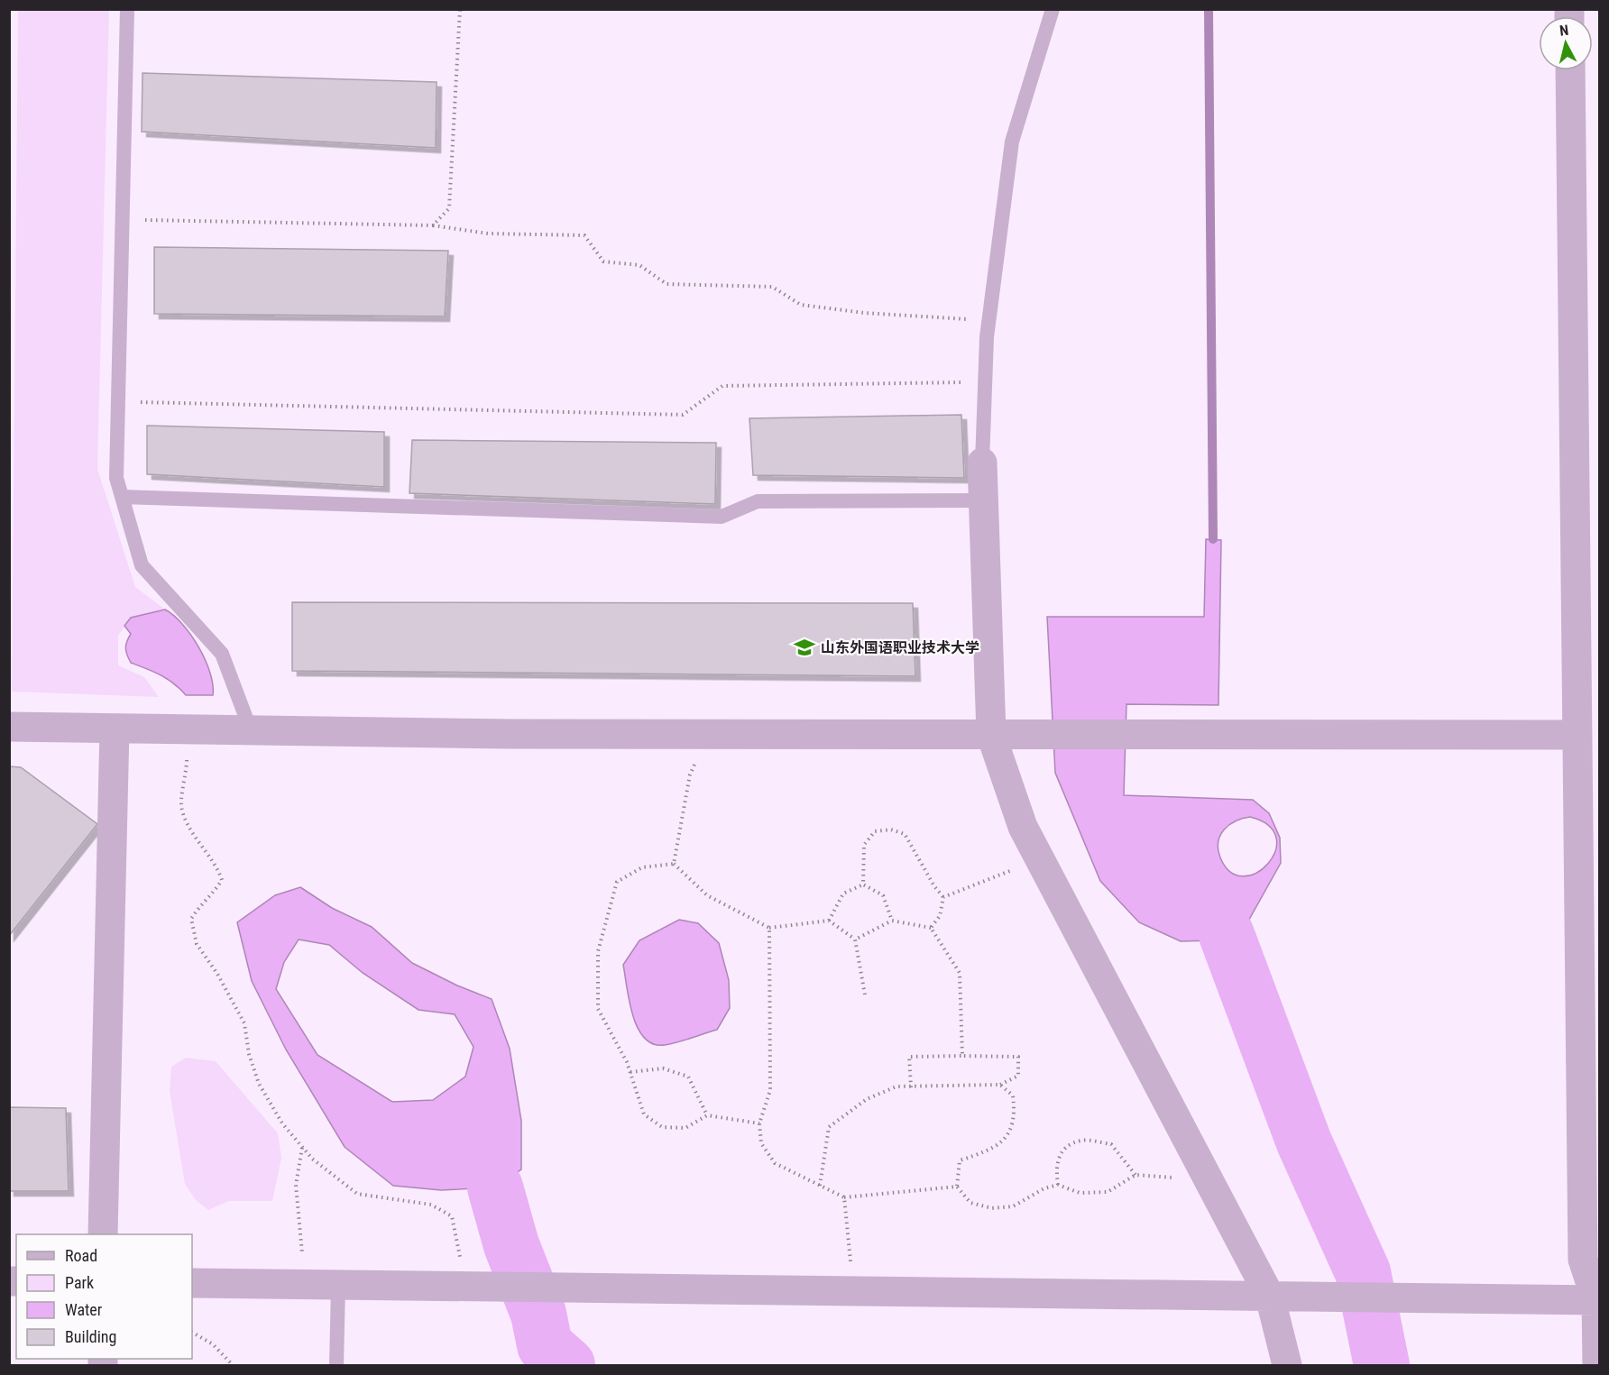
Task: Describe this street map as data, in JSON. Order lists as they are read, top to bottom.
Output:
{
  "places": {
    "school or university": ["山东外国语职业技术大学"]
  },
  "legend": [
    "Road",
    "Park",
    "Water",
    "Building"
  ],
  "north": "top"
}
